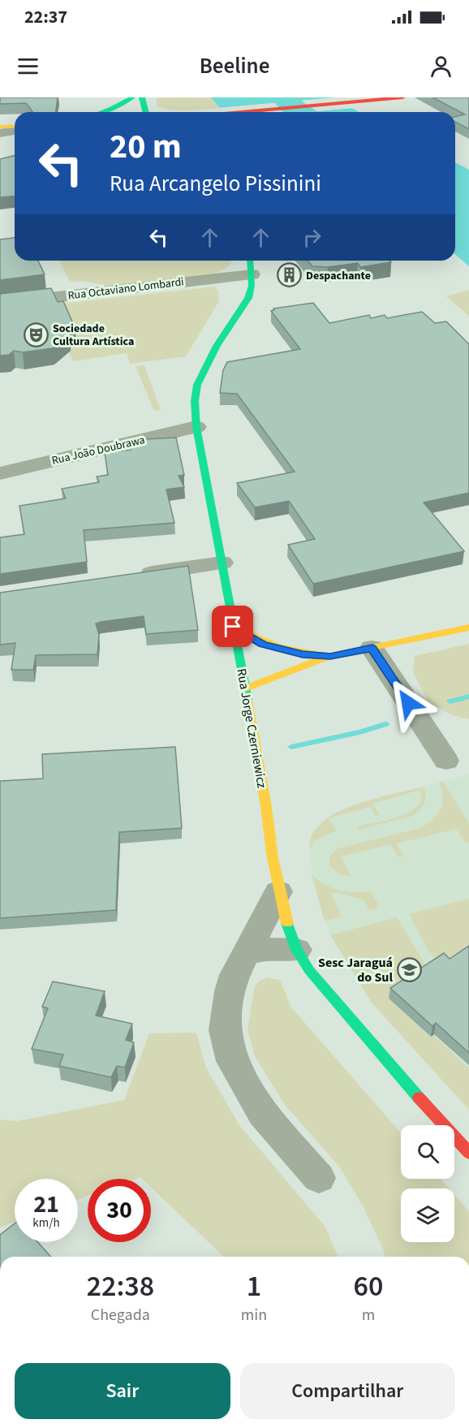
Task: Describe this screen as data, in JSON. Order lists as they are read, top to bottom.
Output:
{
  "streets": {
    "main road": ["Rua Jorge Czerniewicz"],
    "street": ["Rua Octaviano Lombardi", "Rua João Doubrawa"]
  },
  "crossings": [
    ["Rua Octaviano Lombardi", "Rua Jorge Czerniewicz"],
    ["Rua João Doubrawa", "Rua Jorge Czerniewicz"]
  ],
  "places": {
    "building": ["Despachante"],
    "theatre": ["Sociedade Cultura Artística"],
    "school or university": ["Sesc Jaraguá do Sul"]
  },
  "page": {
    "status": "22:37",
    "header": "Beeline",
    "turn": ["20 m", "Rua Arcangelo Pissinini"],
    "speed": "21 km/h",
    "limit": "30",
    "eta": [
      "22:38",
      "Chegada",
      "1",
      "min",
      "60",
      "m"
    ],
    "buttons": ["Sair", "Compartilhar"]
  }
}
